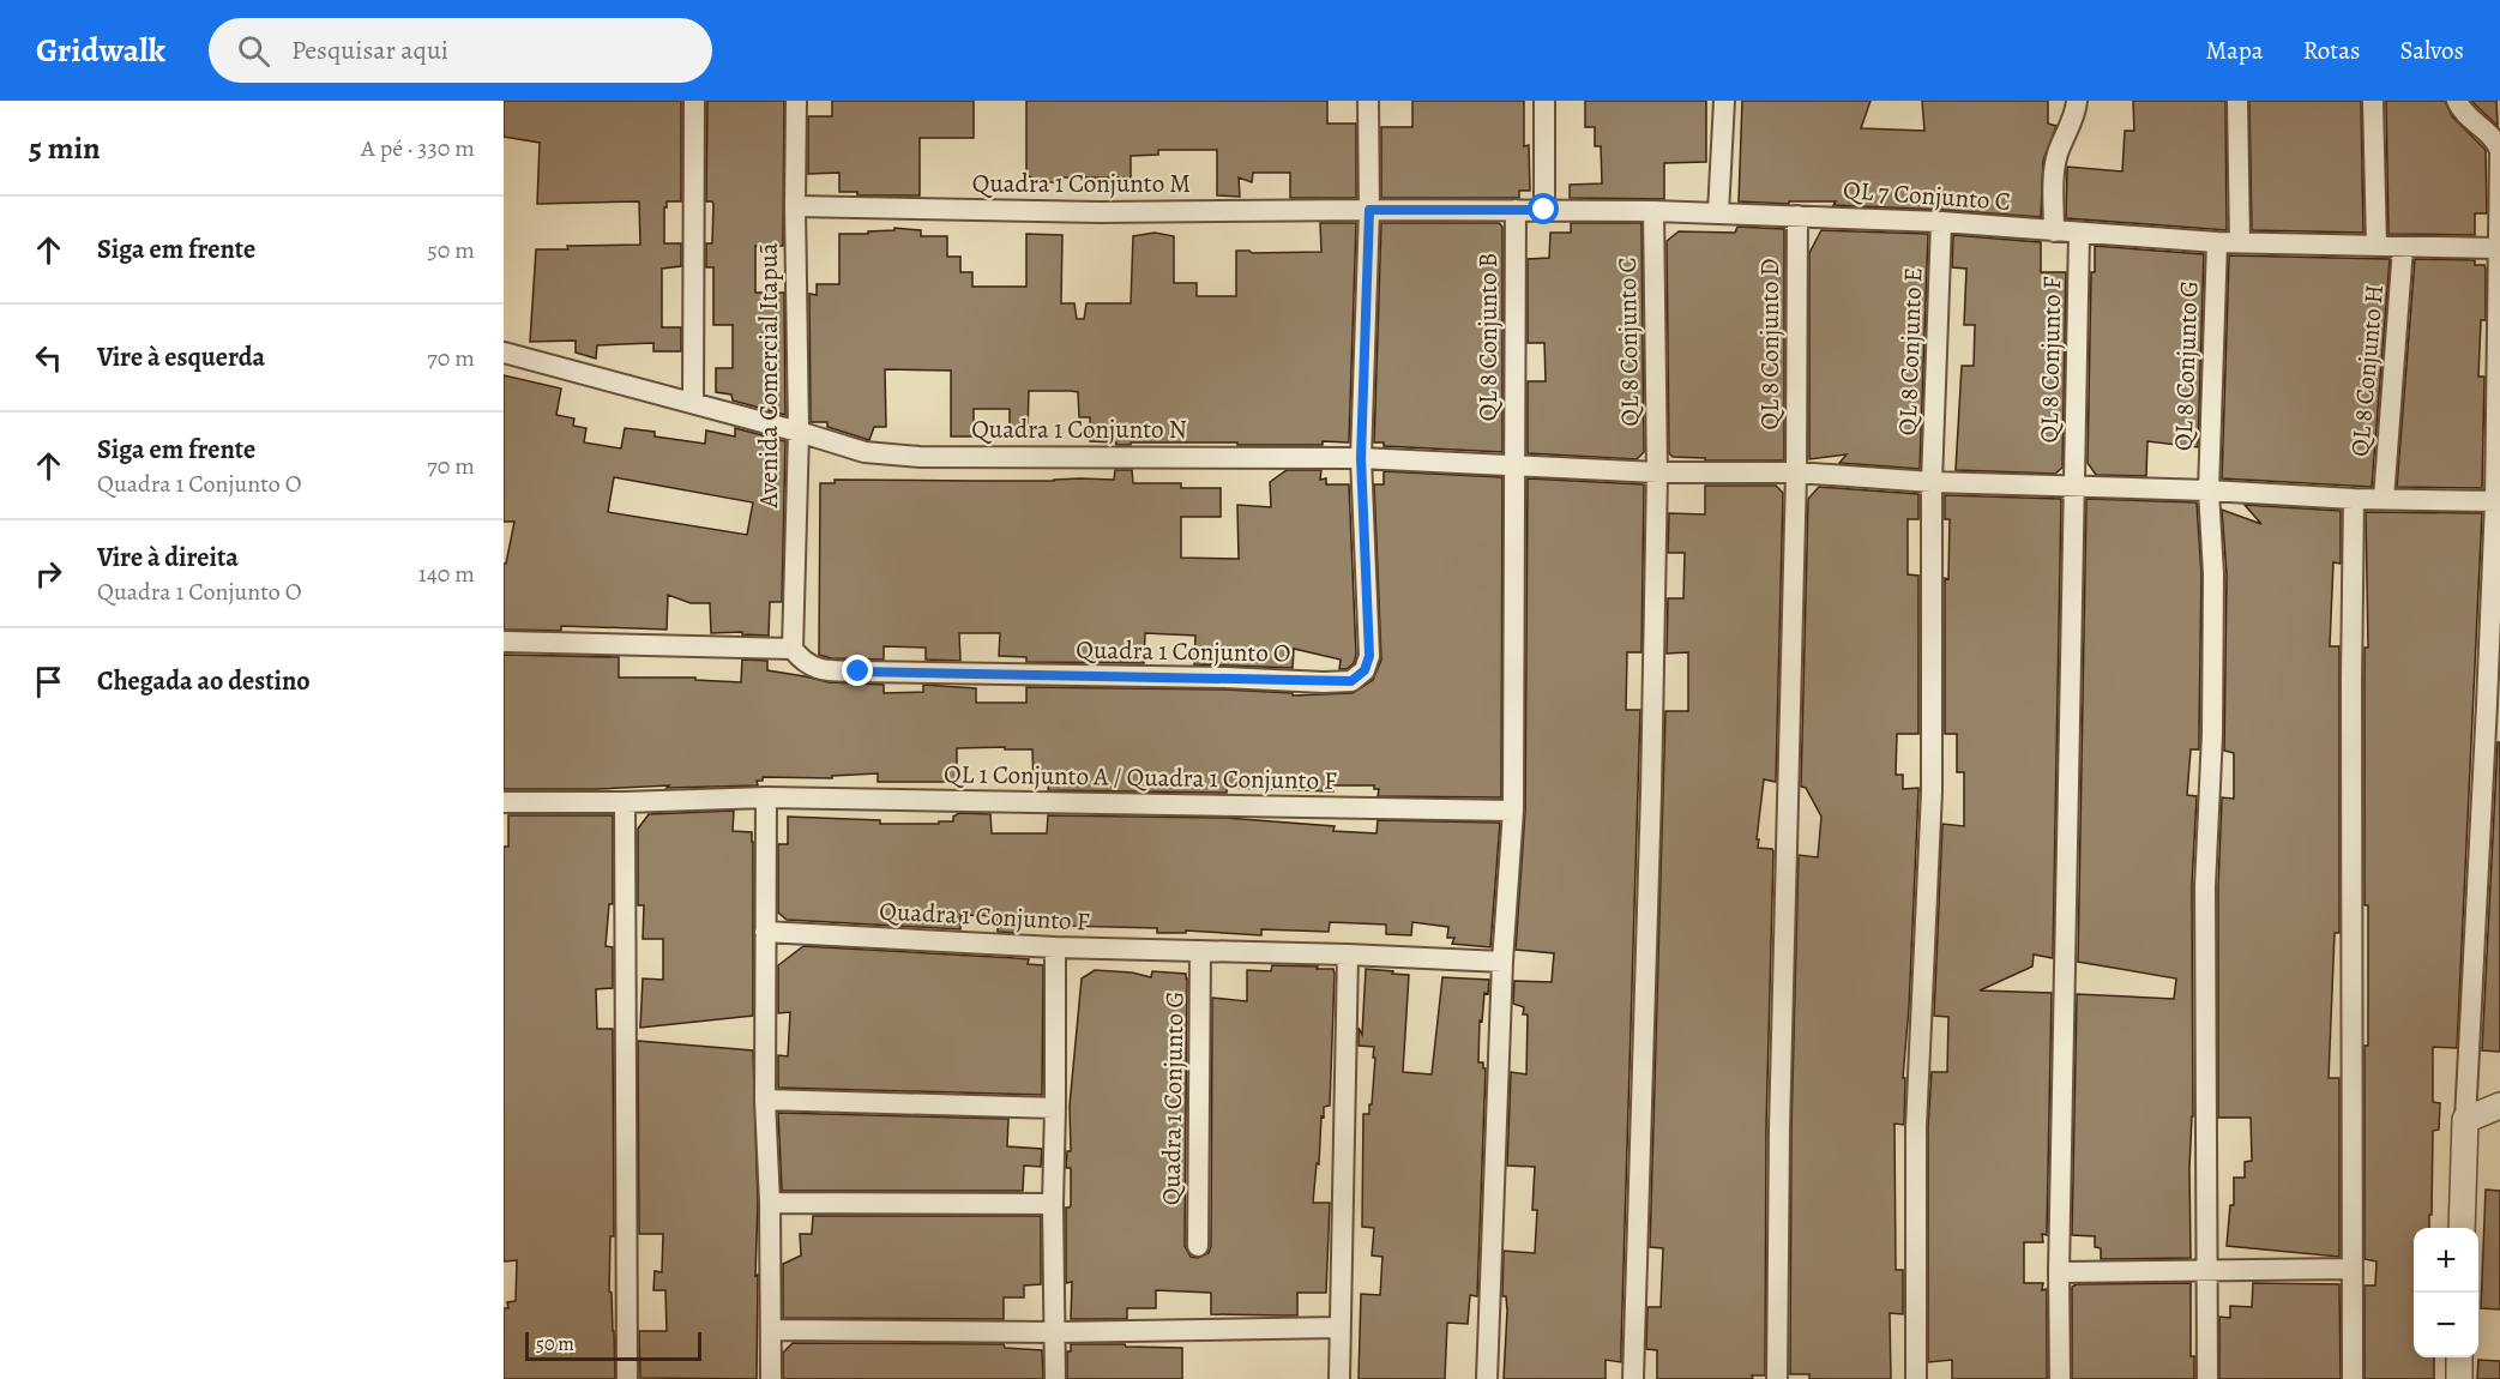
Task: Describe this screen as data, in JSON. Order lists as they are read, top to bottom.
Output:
{
  "streets": {
    "street": [
      "Quadra 1 Conjunto M",
      "QL 7 Conjunto C",
      "QL 8 Conjunto B",
      "QL 8 Conjunto C",
      "QL 8 Conjunto D",
      "QL 8 Conjunto E",
      "QL 8 Conjunto F",
      "QL 8 Conjunto G",
      "QL 8 Conjunto H",
      "Avenida Comercial Itapuã",
      "Quadra 1 Conjunto N",
      "Quadra 1 Conjunto O",
      "QL 1 Conjunto A / Quadra 1 Conjunto F",
      "Quadra 1 Conjunto F",
      "Quadra 1 Conjunto G"
    ]
  },
  "crossings": [
    ["Quadra 1 Conjunto M", "QL 8 Conjunto B"],
    ["Quadra 1 Conjunto M", "Avenida Comercial Itapuã"],
    ["QL 7 Conjunto C", "QL 8 Conjunto C"],
    ["QL 7 Conjunto C", "QL 8 Conjunto D"],
    ["QL 7 Conjunto C", "QL 8 Conjunto E"],
    ["QL 7 Conjunto C", "QL 8 Conjunto F"],
    ["QL 7 Conjunto C", "QL 8 Conjunto G"],
    ["QL 8 Conjunto B", "Quadra 1 Conjunto N"],
    ["QL 8 Conjunto B", "QL 1 Conjunto A / Quadra 1 Conjunto F"],
    ["QL 8 Conjunto B", "Quadra 1 Conjunto F"],
    ["QL 8 Conjunto C", "Quadra 1 Conjunto N"],
    ["QL 8 Conjunto D", "Quadra 1 Conjunto N"],
    ["QL 8 Conjunto E", "Quadra 1 Conjunto N"],
    ["QL 8 Conjunto F", "Quadra 1 Conjunto N"],
    ["QL 8 Conjunto G", "Quadra 1 Conjunto N"],
    ["QL 8 Conjunto H", "Quadra 1 Conjunto N"],
    ["Avenida Comercial Itapuã", "Quadra 1 Conjunto N"],
    ["Avenida Comercial Itapuã", "Quadra 1 Conjunto O"],
    ["Quadra 1 Conjunto N", "Quadra 1 Conjunto O"],
    ["Quadra 1 Conjunto F", "Quadra 1 Conjunto G"]
  ],
  "scale_bar": "50 m",
  "page": {
    "header": "Gridwalk",
    "search": "Pesquisar aqui",
    "nav": ["Mapa", "Rotas", "Salvos"],
    "heading": ["5 min", "A pé · 330 m"],
    "list": [
      ["Siga em frente", "50 m"],
      ["Vire à esquerda", "70 m"],
      ["Siga em frente", "Quadra 1 Conjunto O", "70 m"],
      ["Vire à direita", "Quadra 1 Conjunto O", "140 m"],
      "Chegada ao destino"
    ],
    "map_buttons": ["+", "−"],
    "scale": "50 m"
  }
}
